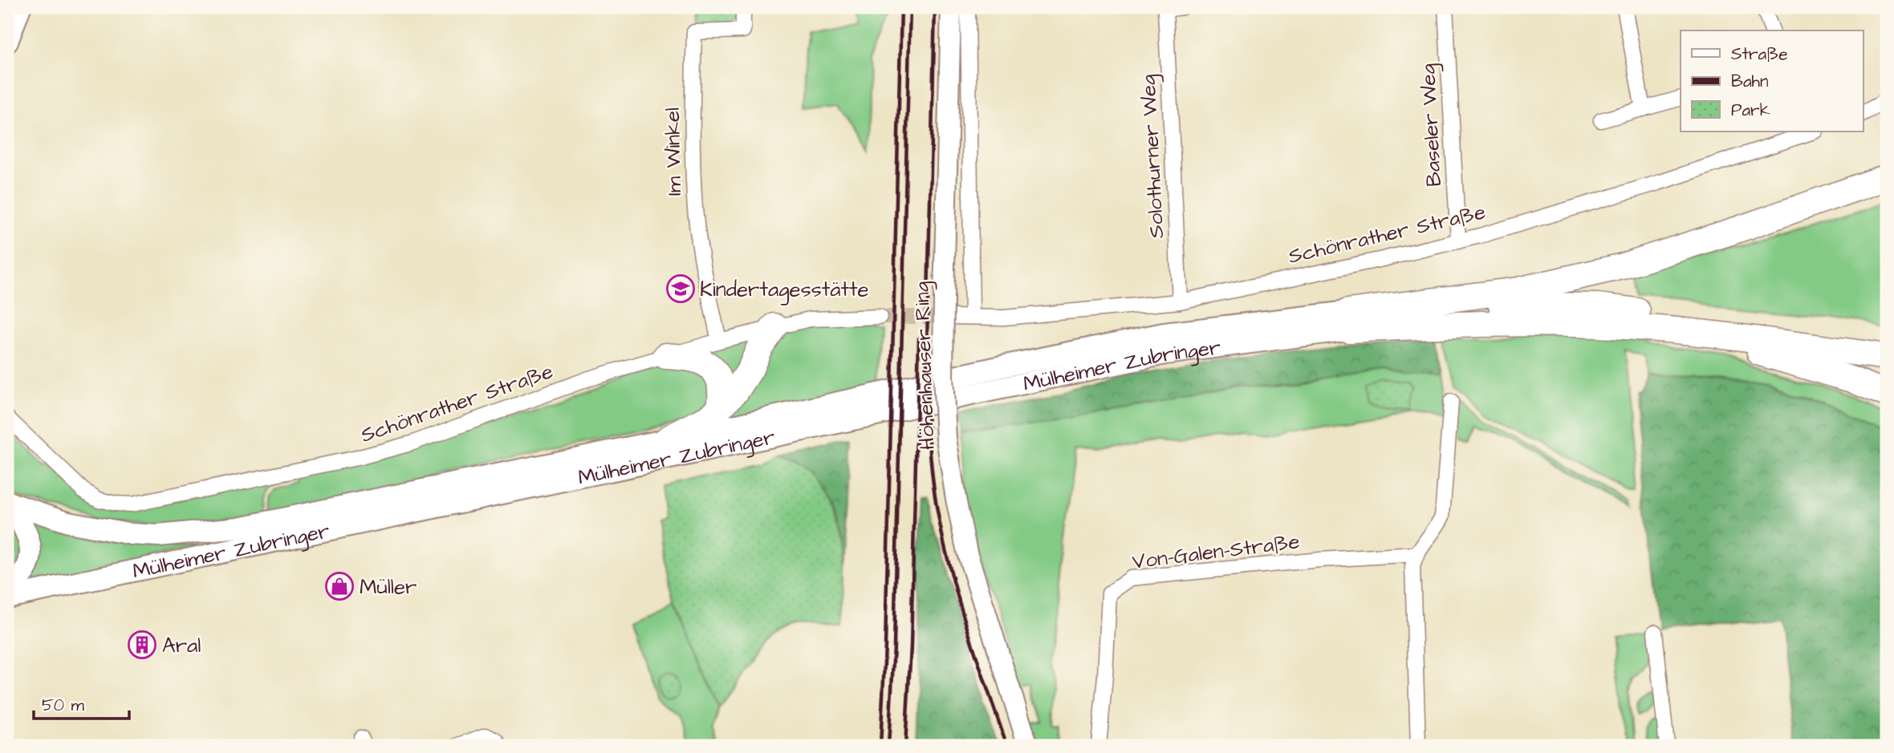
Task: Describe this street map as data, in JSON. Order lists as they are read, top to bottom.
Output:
{
  "streets": {
    "main road": ["Mülheimer Zubringer"],
    "street": [
      "Baseler Weg",
      "Im Winkel",
      "Solothurner Weg",
      "Schönrather Straße",
      "Höhenhauser Ring",
      "Von-Galen-Straße"
    ]
  },
  "crossings": [
    ["Baseler Weg", "Schönrather Straße"],
    ["Im Winkel", "Schönrather Straße"],
    ["Solothurner Weg", "Schönrather Straße"]
  ],
  "places": {
    "school or university": ["Kindertagesstätte"],
    "shop": ["Müller"],
    "building": ["Aral"]
  },
  "legend": ["Straße", "Bahn", "Park"],
  "scale_bar": "50 m"
}
